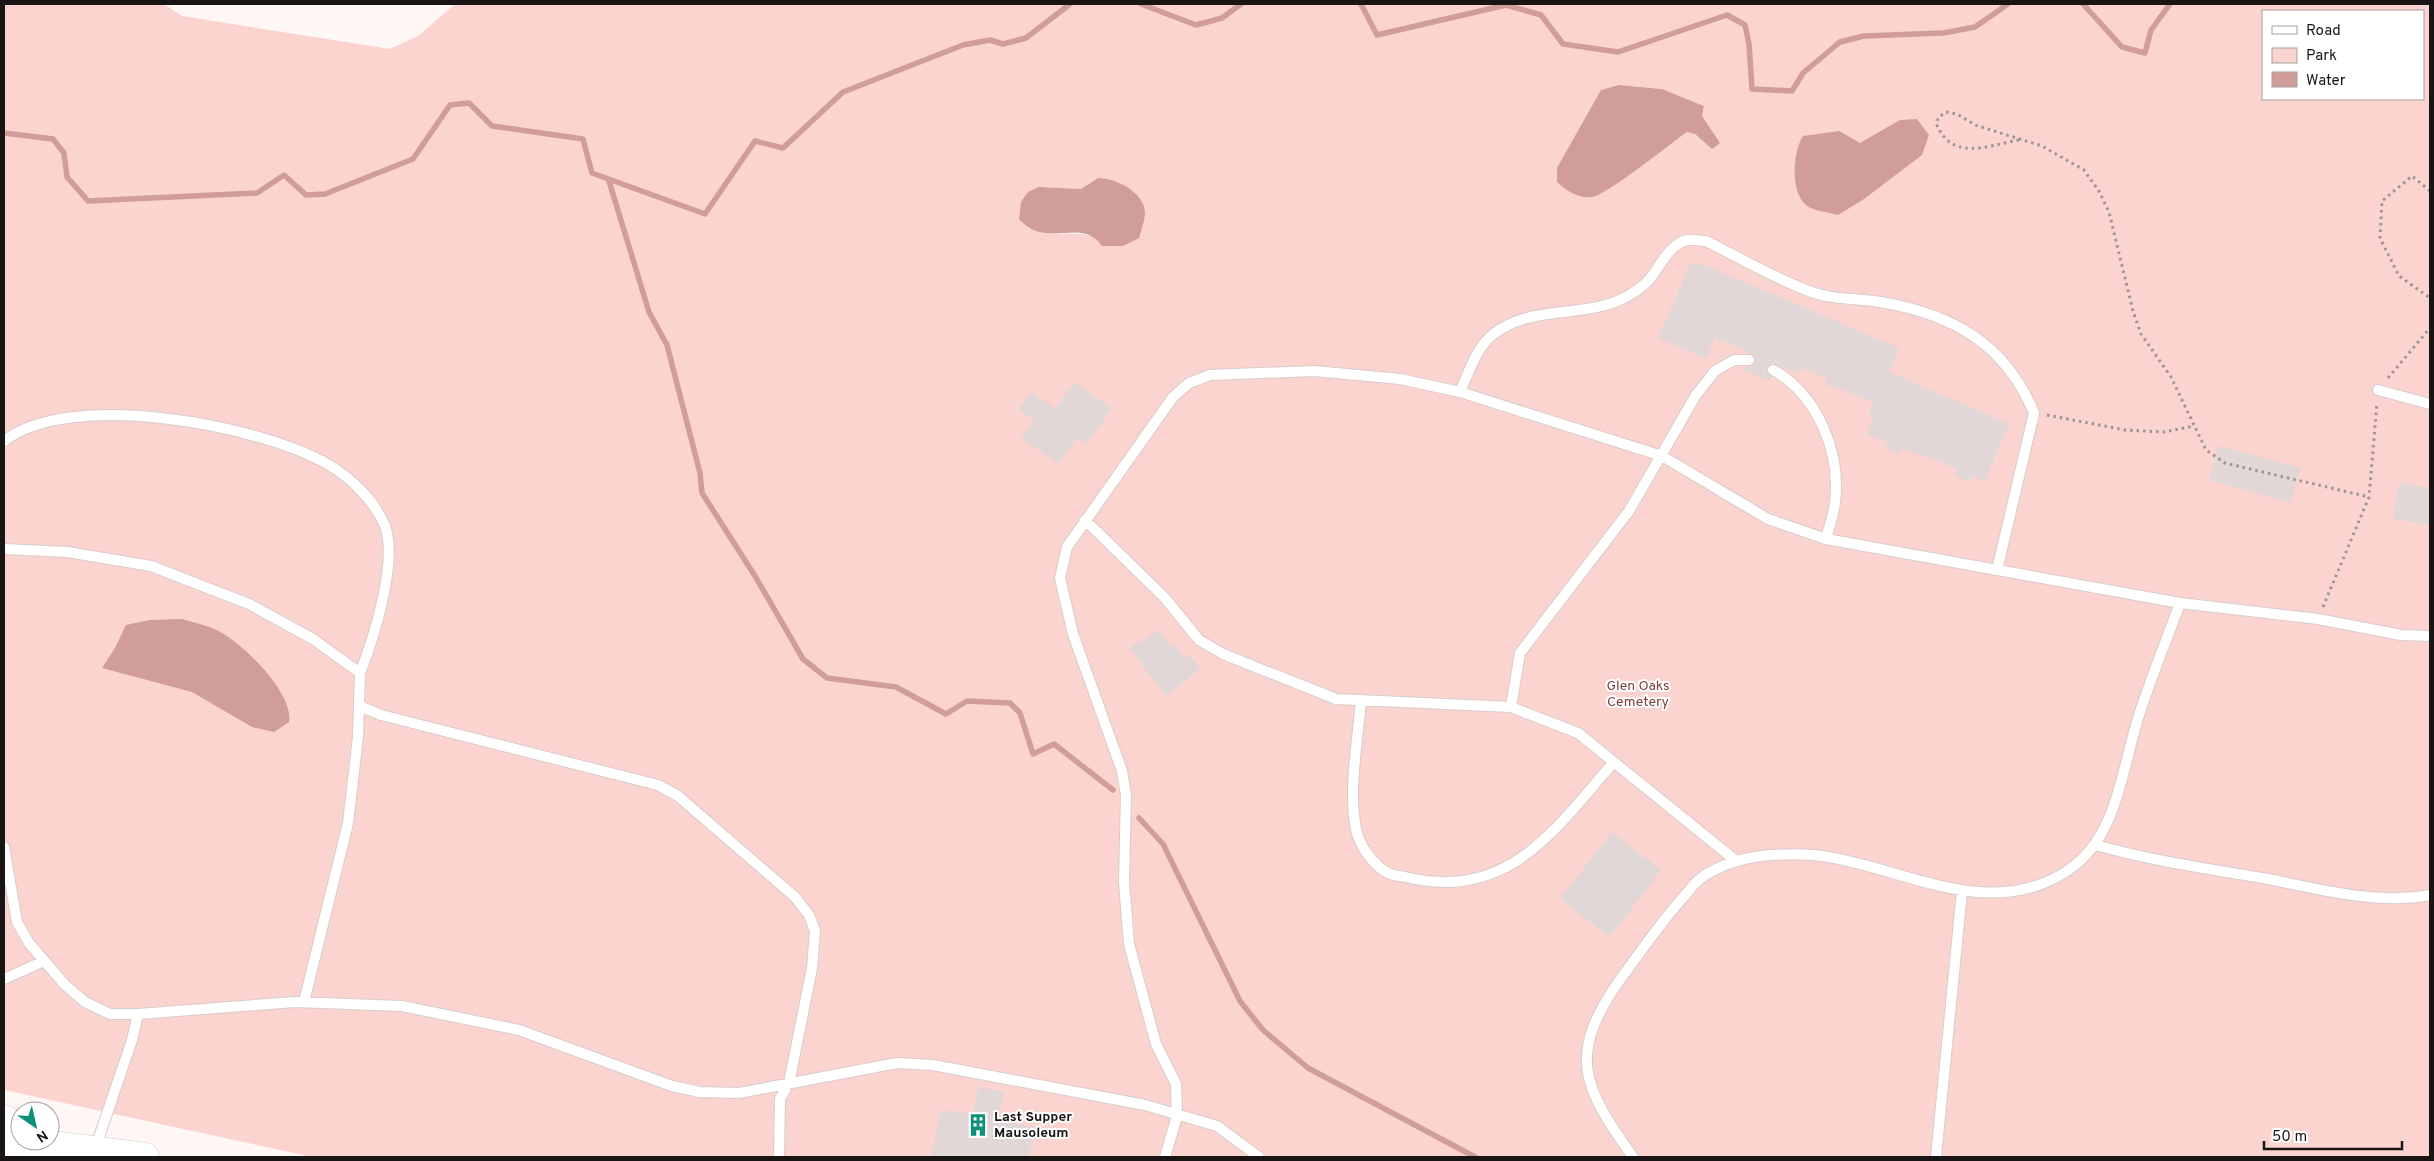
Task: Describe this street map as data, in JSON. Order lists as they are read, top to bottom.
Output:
{
  "parks": ["Glen Oaks Cemetery"],
  "places": {
    "building": ["Last Supper Mausoleum"]
  },
  "legend": ["Road", "Park", "Water"],
  "scale_bar": "50 m",
  "north": "bottom right"
}
